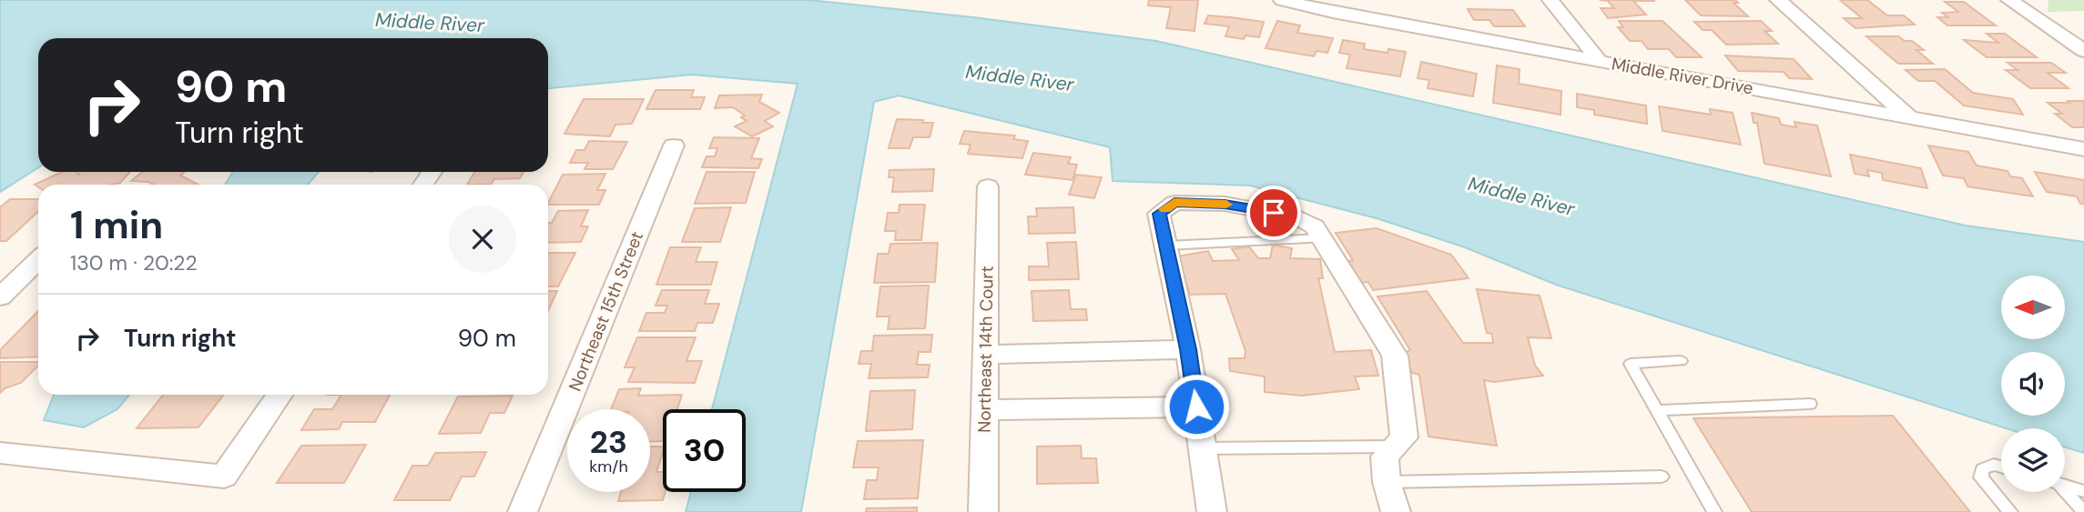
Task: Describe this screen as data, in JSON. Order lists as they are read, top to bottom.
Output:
{
  "streets": {
    "street": ["Middle River Drive", "Northeast 15th Street", "Northeast 14th Court"]
  },
  "water": ["Middle River"],
  "north": "left",
  "page": {
    "turn": ["90 m", "Turn right"],
    "heading": ["1 min", "130 m · 20:22"],
    "list": [
      {
        "name": "Turn right",
        "value": "90 m"
      }
    ],
    "speed": "23 km/h",
    "limit": "30"
  }
}
